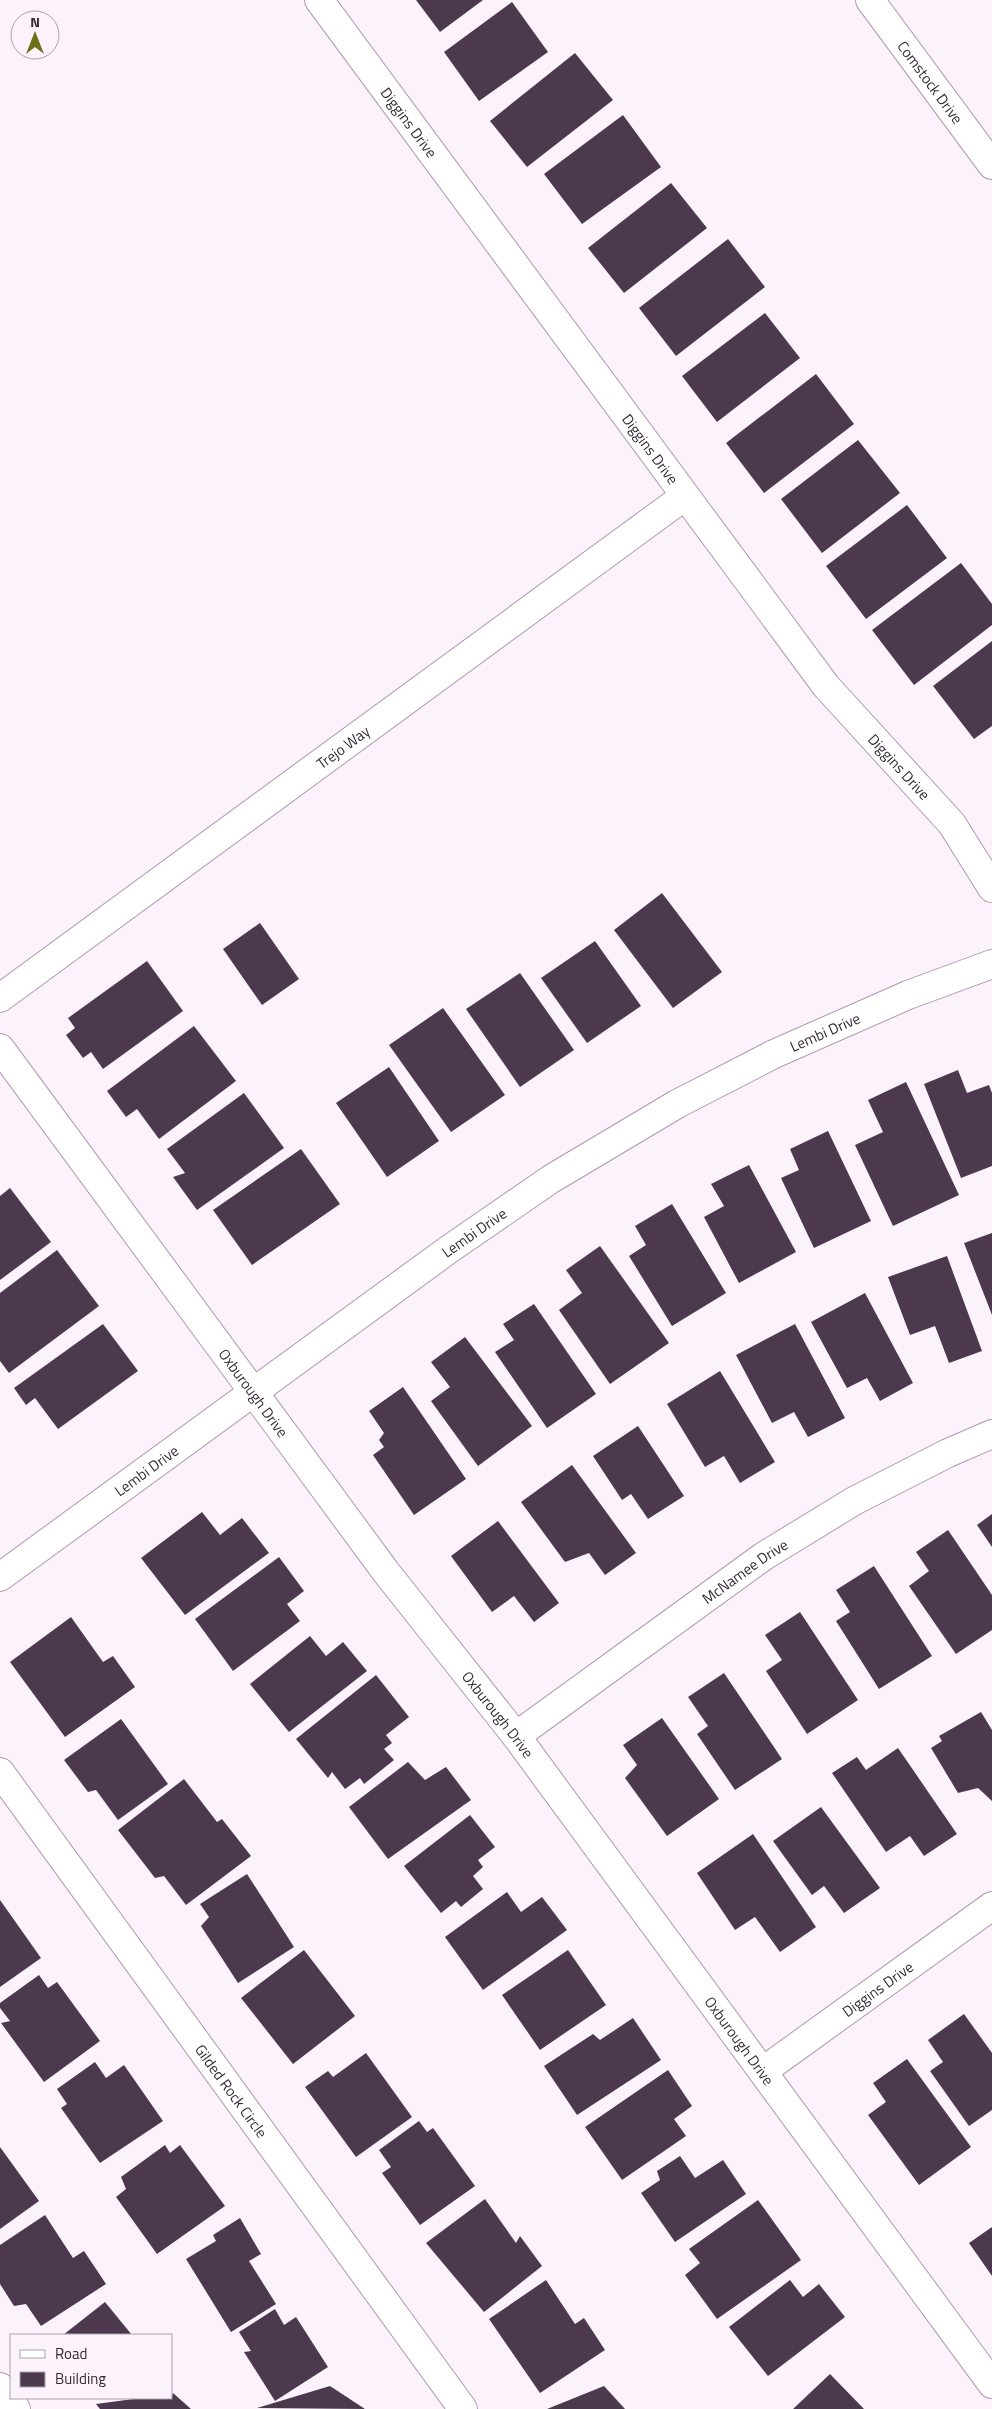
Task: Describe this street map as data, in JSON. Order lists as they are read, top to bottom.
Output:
{
  "streets": {
    "street": [
      "Comstock Drive",
      "Diggins Drive",
      "Trejo Way",
      "Lembi Drive",
      "Oxburough Drive",
      "McNamee Drive",
      "Gilded Rock Circle"
    ]
  },
  "crossings": [
    ["Diggins Drive", "Trejo Way"],
    ["Diggins Drive", "Oxburough Drive"],
    ["Lembi Drive", "Oxburough Drive"],
    ["Oxburough Drive", "McNamee Drive"]
  ],
  "legend": ["Road", "Building"],
  "north": "top"
}
